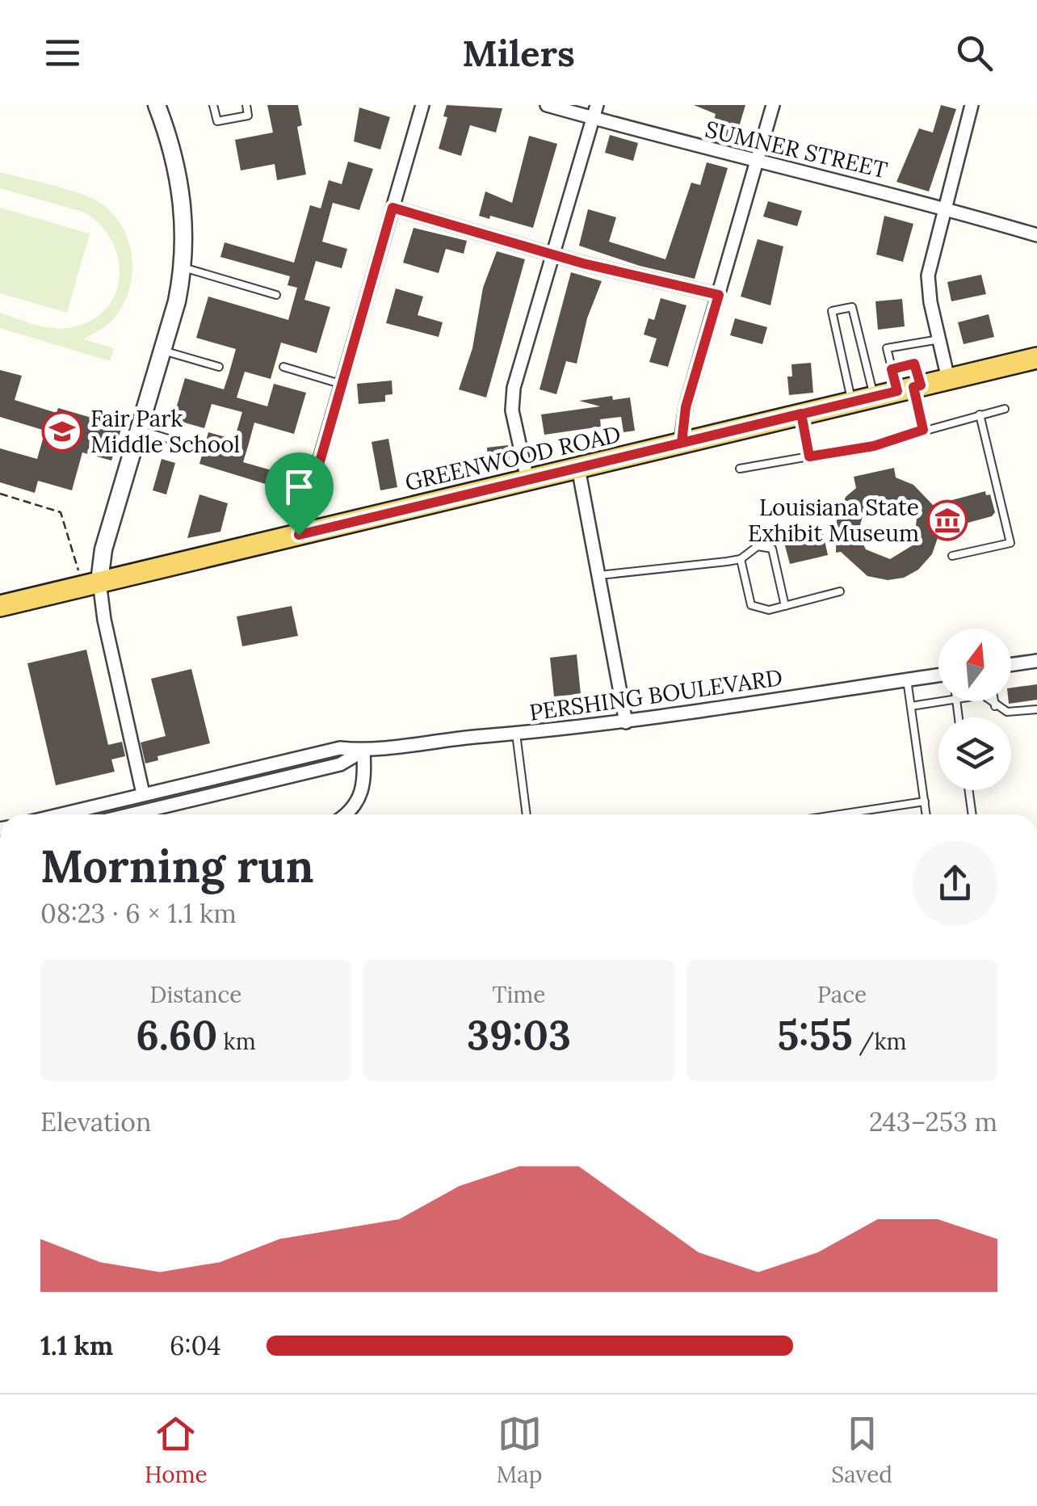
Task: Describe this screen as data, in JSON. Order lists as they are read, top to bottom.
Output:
{
  "streets": {
    "main road": ["GREENWOOD ROAD"],
    "street": ["SUMNER STREET", "PERSHING BOULEVARD"]
  },
  "places": {
    "school or university": ["Fair Park Middle School"],
    "museum": ["Louisiana State Exhibit Museum"]
  },
  "north": "top",
  "page": {
    "header": "Milers",
    "heading": ["Morning run", "08:23 · 6 × 1.1 km"],
    "stats": [
      ["Distance", "6.60 km"],
      ["Time", "39:03"],
      ["Pace", "5:55 /km"]
    ],
    "chart": ["Elevation", "243–253 m"],
    "list": [
      {
        "name": "1.1 km",
        "note": "6:04"
      }
    ],
    "tabs": ["Home", "Map", "Saved"]
  }
}
